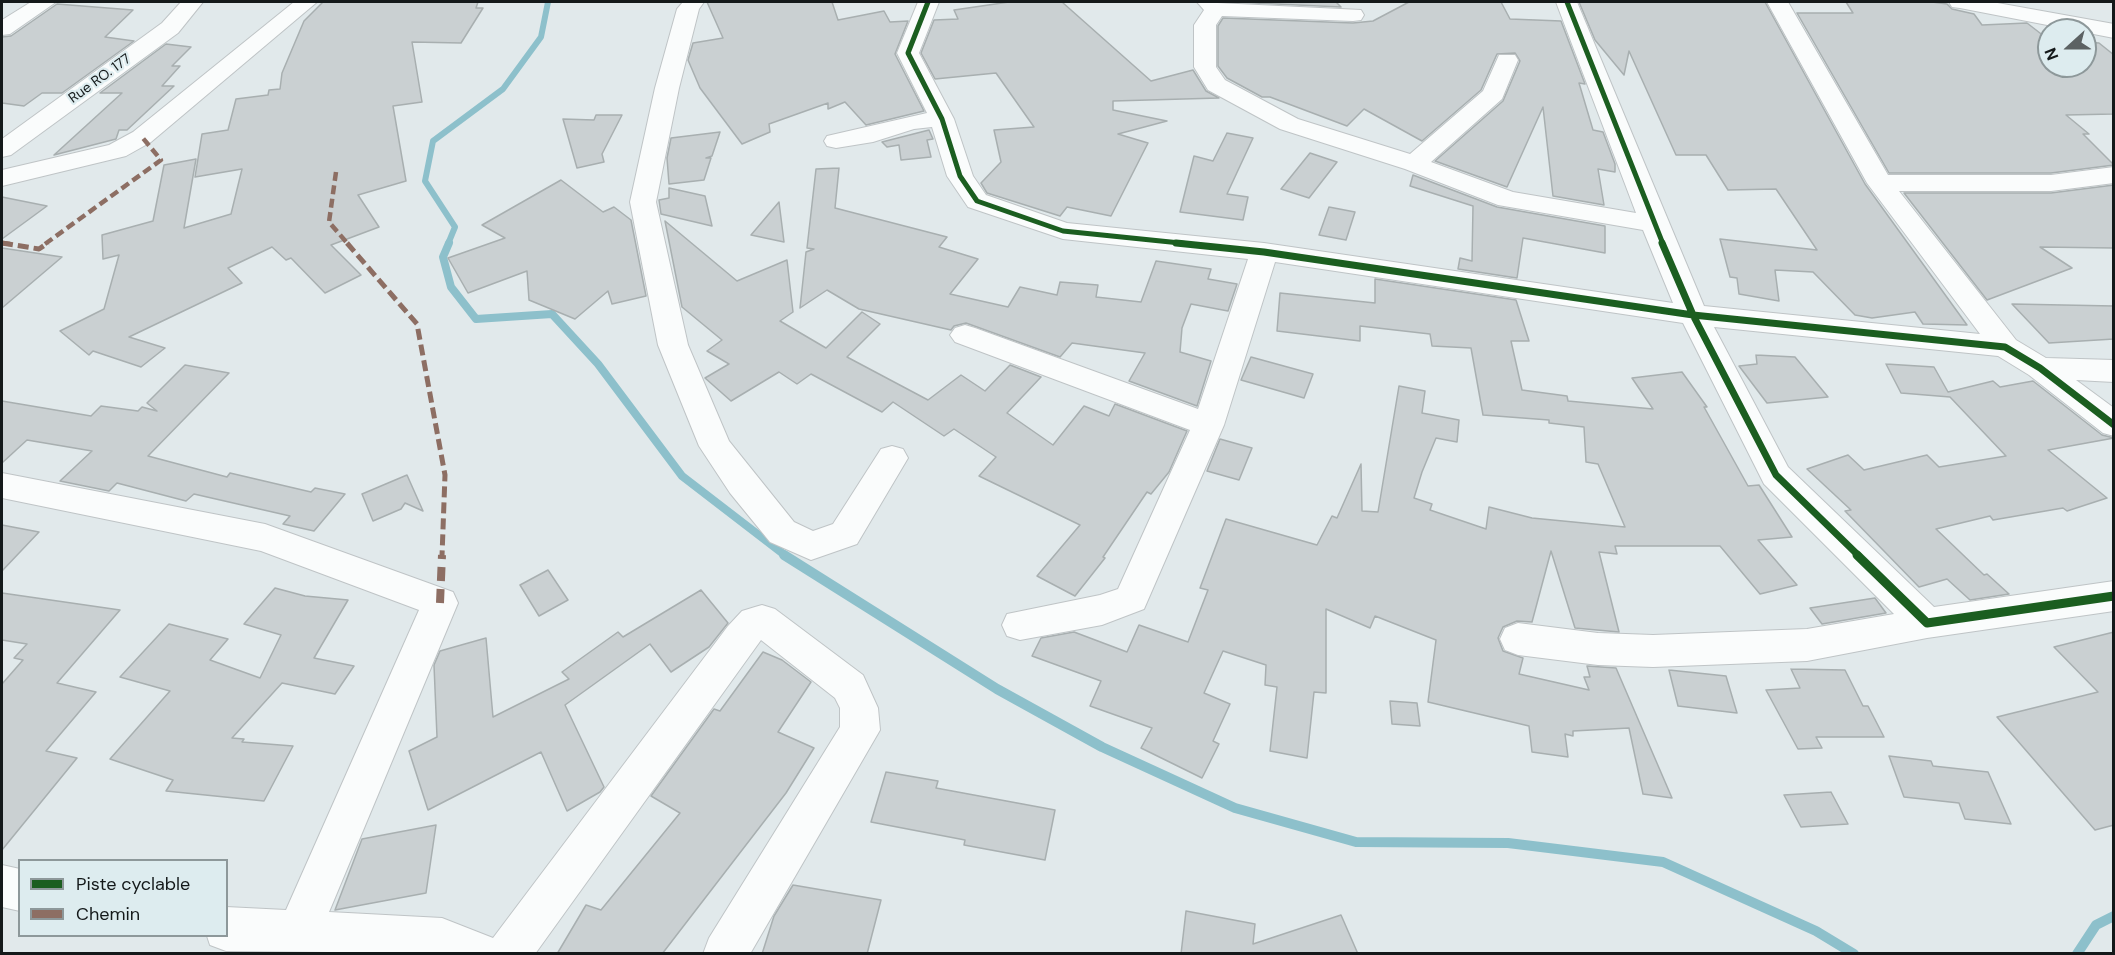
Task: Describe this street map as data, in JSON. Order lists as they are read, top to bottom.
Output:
{
  "streets": {
    "street": ["Rue RO. 177"]
  },
  "legend": ["Piste cyclable", "Chemin"],
  "north": "left"
}
